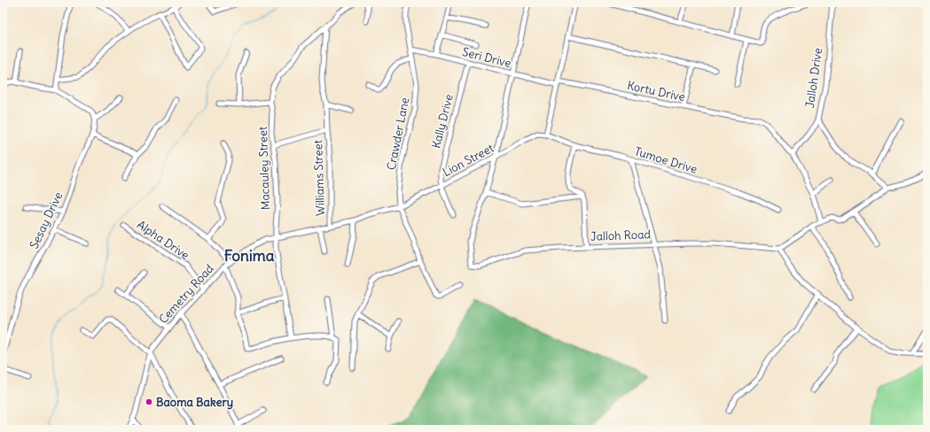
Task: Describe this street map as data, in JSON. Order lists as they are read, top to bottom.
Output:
{
  "streets": {
    "street": [
      "Seri Drive",
      "Jalloh Drive",
      "Kortu Drive",
      "Kally Drive",
      "Crawder Lane",
      "Lion Street",
      "Tumoe Drive",
      "Macauley Street",
      "Williams Street",
      "Sesay Drive",
      "Jalloh Road",
      "Alpha Drive",
      "Cemetry Road"
    ]
  },
  "crossings": [
    ["Seri Drive", "Kortu Drive"],
    ["Seri Drive", "Kally Drive"],
    ["Seri Drive", "Crawder Lane"],
    ["Seri Drive", "Jalloh Road"],
    ["Jalloh Drive", "Kortu Drive"],
    ["Kally Drive", "Lion Street"],
    ["Crawder Lane", "Lion Street"],
    ["Crawder Lane", "Cemetry Road"],
    ["Lion Street", "Tumoe Drive"],
    ["Lion Street", "Jalloh Road"],
    ["Lion Street", "Cemetry Road"],
    ["Macauley Street", "Cemetry Road"],
    ["Williams Street", "Cemetry Road"],
    ["Alpha Drive", "Cemetry Road"]
  ],
  "districts": ["Fonima"],
  "places": ["Baoma Bakery"]
}
